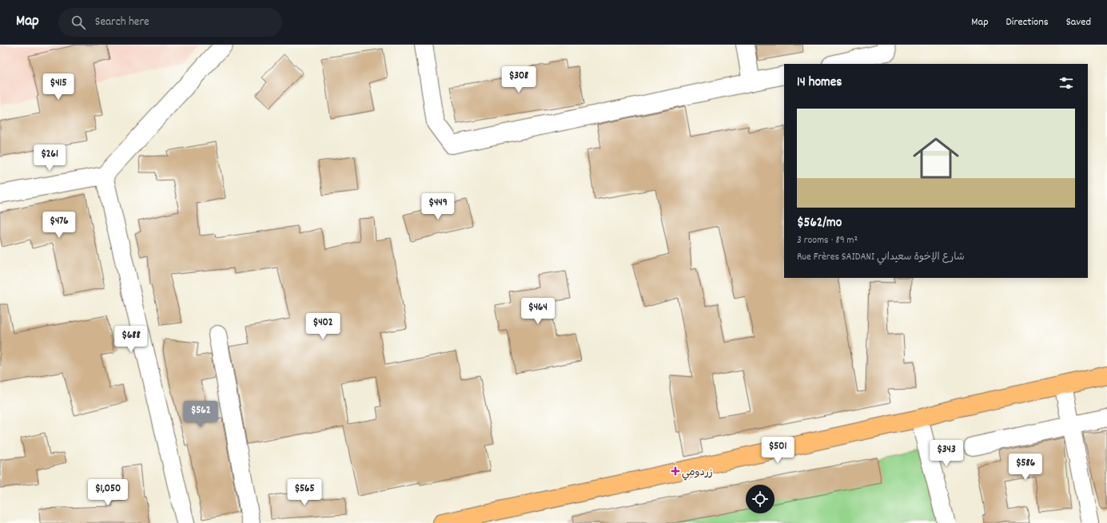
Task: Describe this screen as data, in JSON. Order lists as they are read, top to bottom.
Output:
{
  "places": {
    "health": ["زردومي"]
  },
  "page": {
    "header": "Map",
    "search": "Search here",
    "nav": ["Map", "Directions", "Saved"],
    "heading": "14 homes",
    "price": [
      "$308",
      "$415",
      "$261",
      "$449",
      "$476",
      "$464",
      "$402",
      "$688",
      "$562",
      "$501",
      "$343",
      "$586",
      "$1,050",
      "$565"
    ],
    "list": [
      {
        "name": "$562/mo",
        "note": "3 rooms · 89 m² · Rue Frères SAIDANI شارع الإخوة سعيداني"
      }
    ]
  }
}
